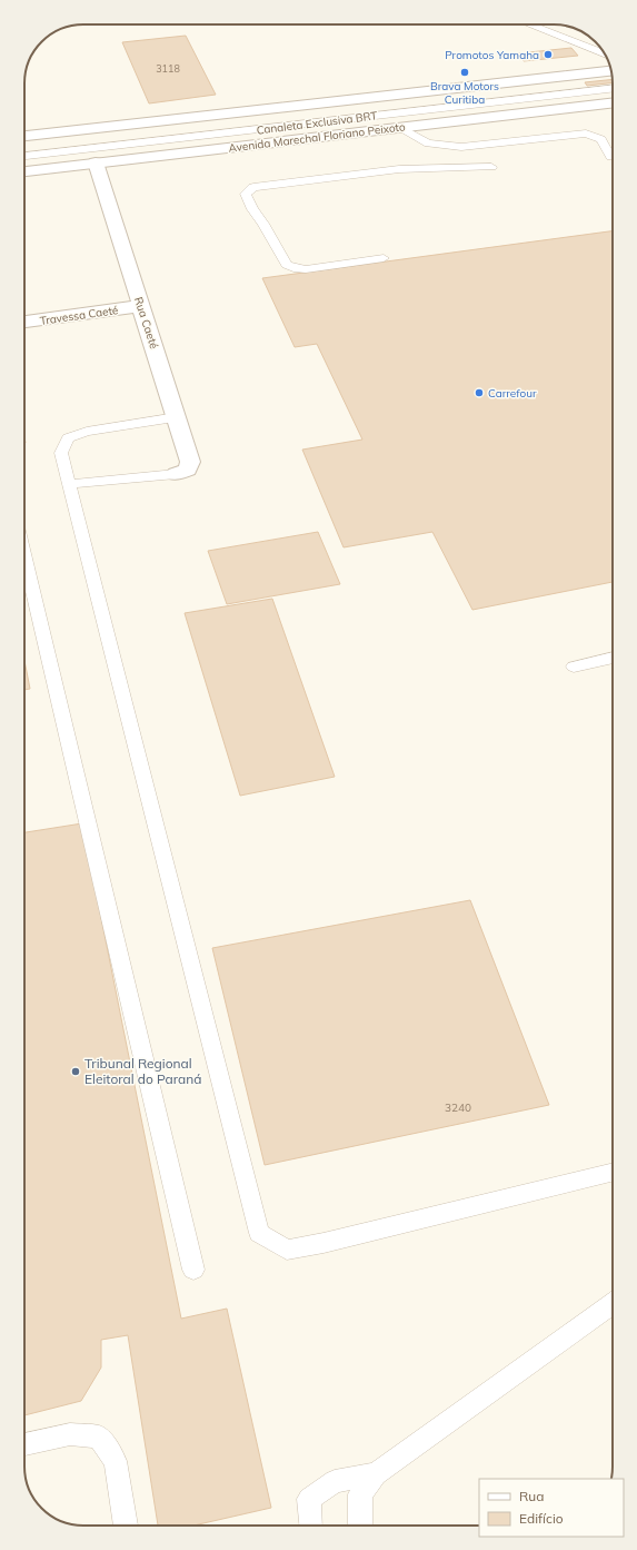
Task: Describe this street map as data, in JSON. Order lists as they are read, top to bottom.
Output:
{
  "streets": {
    "street": ["Avenida Marechal Floriano Peixoto", "Travessa Caeté", "Rua Caeté"],
    "lane": ["Canaleta Exclusiva BRT"]
  },
  "crossings": [
    ["Avenida Marechal Floriano Peixoto", "Rua Caeté"],
    ["Travessa Caeté", "Rua Caeté"]
  ],
  "places": [
    "Promotos Yamaha",
    "Brava Motors Curitiba",
    "Carrefour",
    "Tribunal Regional Eleitoral do Paraná"
  ],
  "house_numbers": ["3118", "3240"],
  "legend": ["Rua", "Edifício"]
}
